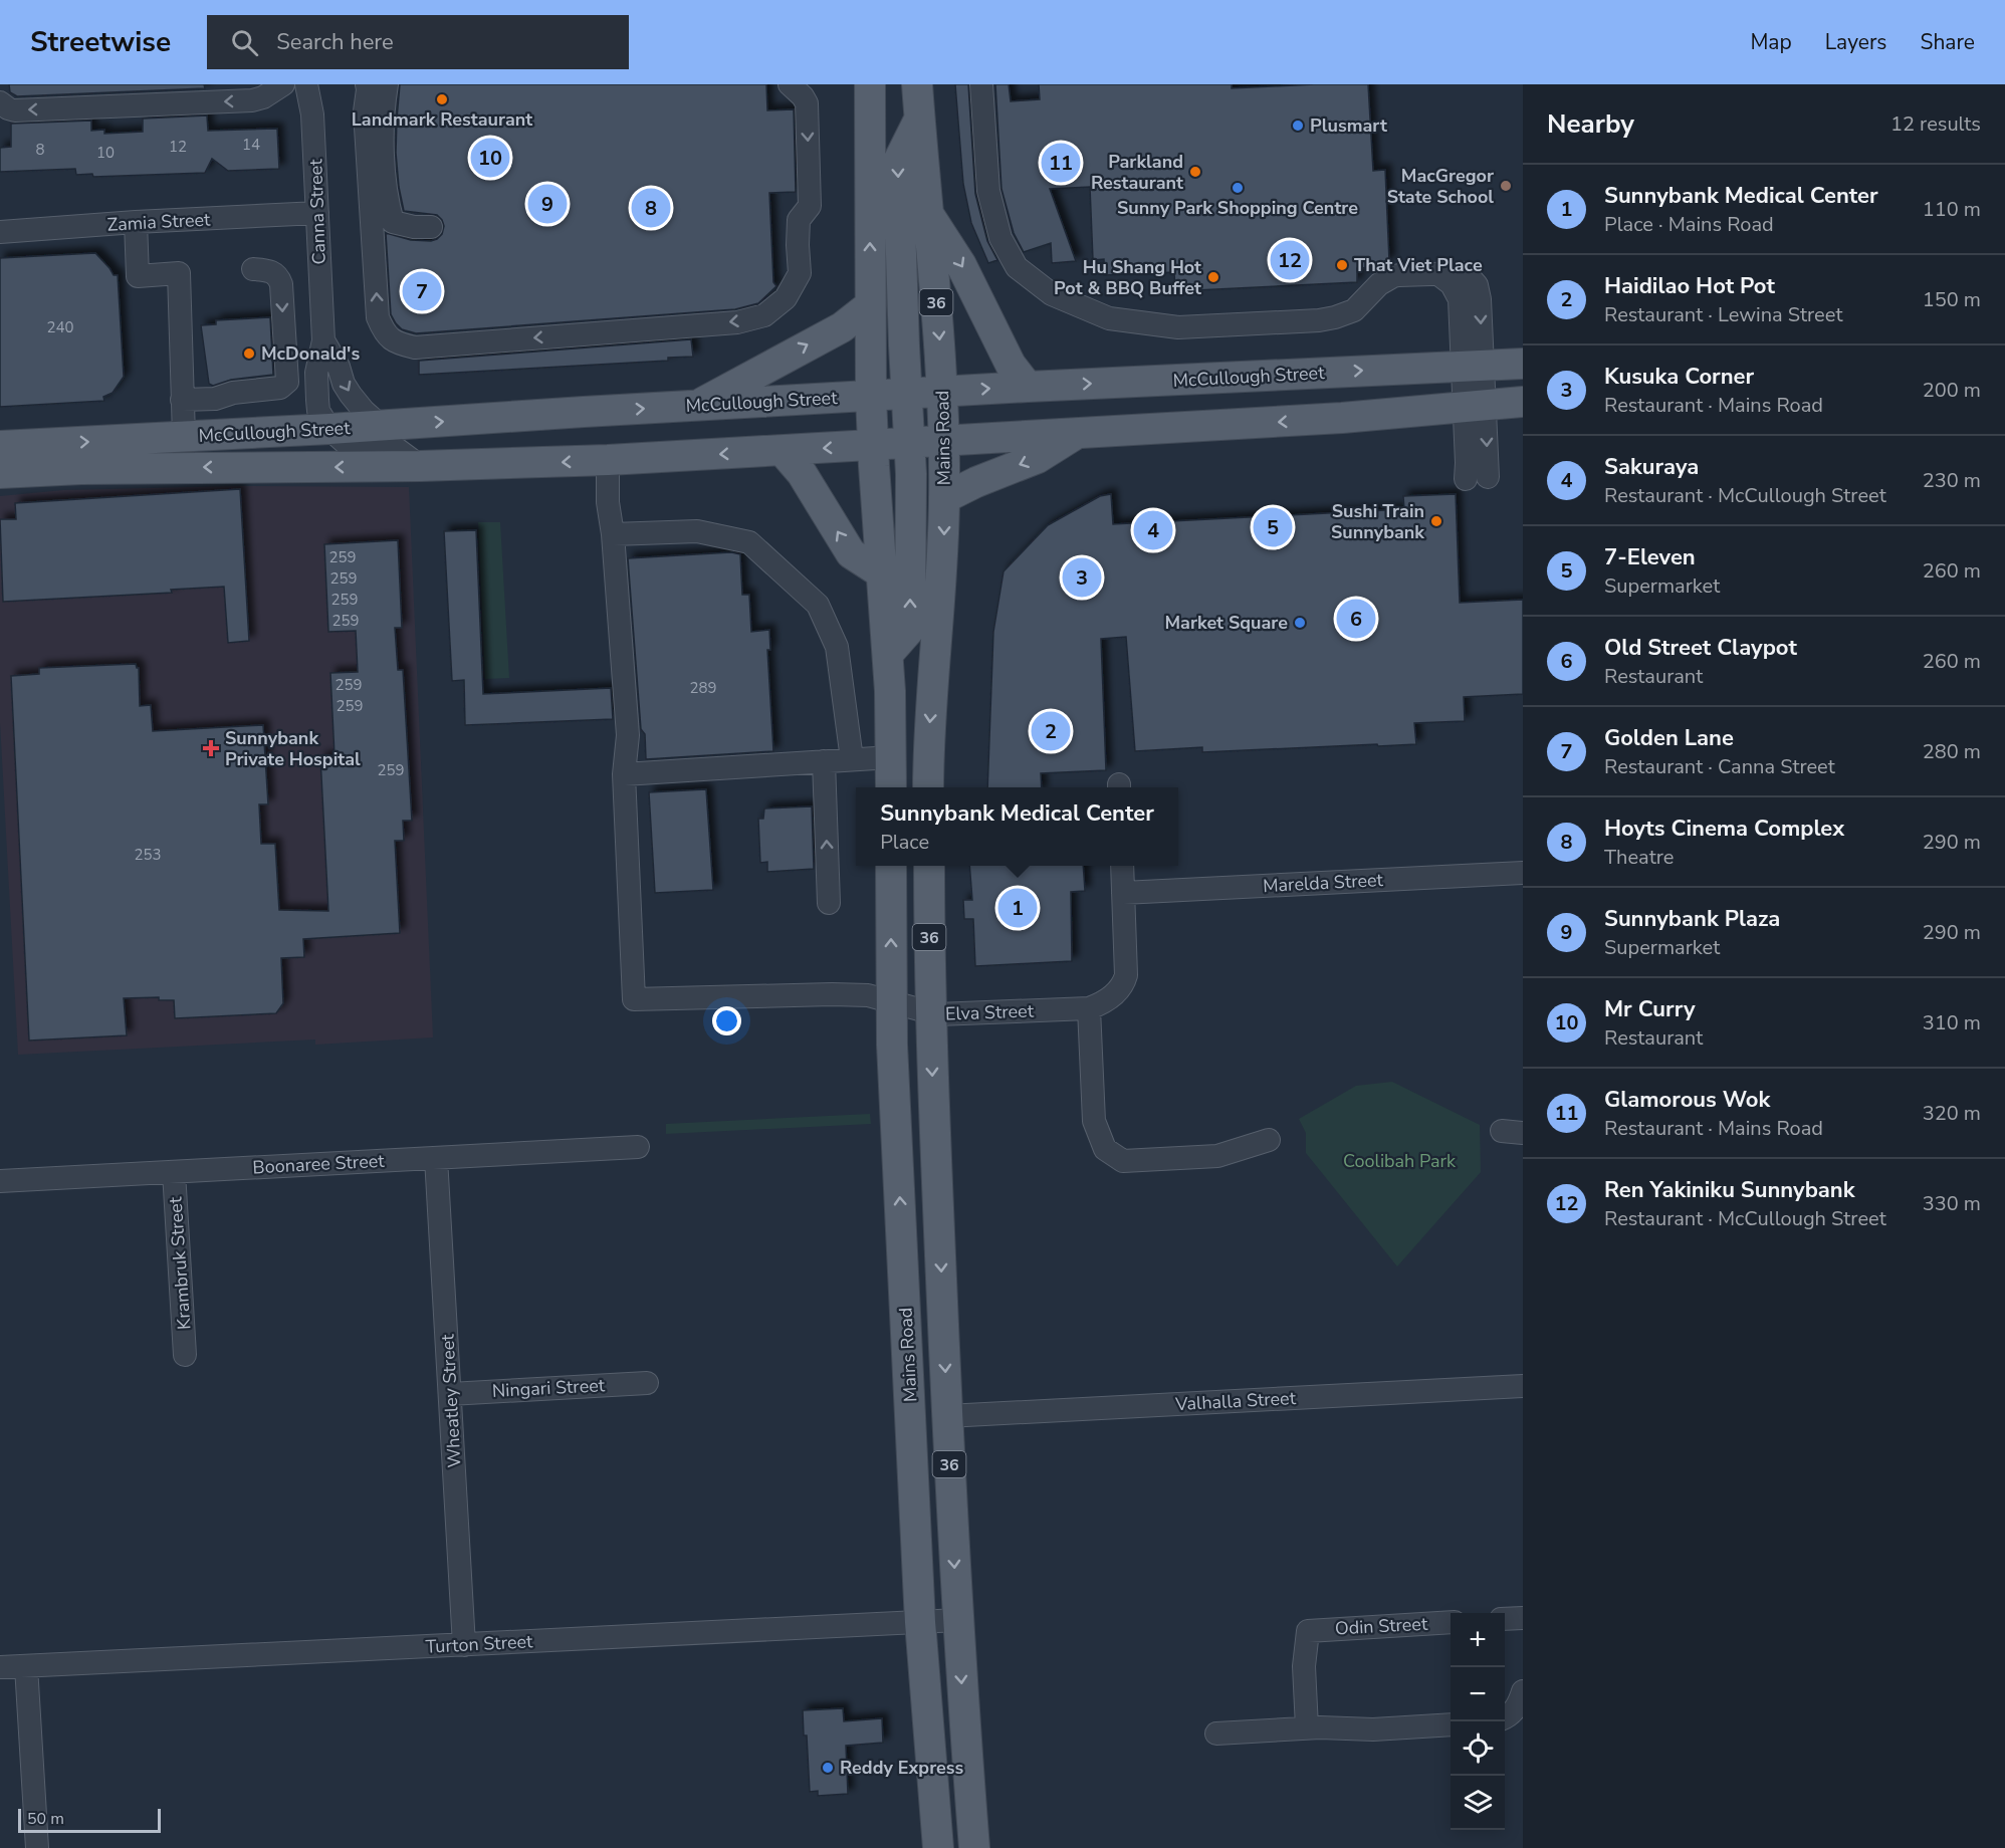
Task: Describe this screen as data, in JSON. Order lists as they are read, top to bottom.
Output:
{
  "streets": {
    "main road": ["36", "McCullough Street", "Mains Road"],
    "street": [
      "Canna Street",
      "Zamia Street",
      "Marelda Street",
      "Elva Street",
      "Boonaree Street",
      "Krambruk Street",
      "Ningari Street",
      "Wheatley Street",
      "Valhalla Street",
      "Odin Street",
      "Turton Street"
    ]
  },
  "crossings": [
    ["Canna Street", "Zamia Street"],
    ["Canna Street", "McCullough Street"],
    ["McCullough Street", "Mains Road"],
    ["Mains Road", "Elva Street"],
    ["Mains Road", "Valhalla Street"],
    ["Mains Road", "Turton Street"],
    ["Boonaree Street", "Krambruk Street"],
    ["Boonaree Street", "Wheatley Street"],
    ["Ningari Street", "Wheatley Street"],
    ["Wheatley Street", "Turton Street"]
  ],
  "parks": ["Coolibah Park"],
  "places": {
    "other": [
      "Landmark Restaurant",
      "Plusmart",
      "Parkland Restaurant",
      "MacGregor State School",
      "Sunny Park Shopping Centre",
      "That Viet Place",
      "Hu Shang Hot Pot & BBQ Buffet",
      "McDonald's",
      "Sushi Train Sunnybank",
      "Market Square",
      "Reddy Express"
    ],
    "health": ["Sunnybank Private Hospital"]
  },
  "house_numbers": [
    "14",
    "12",
    "8",
    "10",
    "240",
    "259",
    "259",
    "259",
    "259",
    "259",
    "289",
    "259",
    "259",
    "253"
  ],
  "scale_bar": "50 m",
  "page": {
    "header": "Streetwise",
    "search": "Search here",
    "nav": ["Map", "Layers", "Share"],
    "heading": ["Nearby", "12 results"],
    "pins": [
      "10",
      "11",
      "9",
      "8",
      "12",
      "7",
      "5",
      "4",
      "3",
      "6",
      "2",
      "1"
    ],
    "list": [
      {
        "mark": "1",
        "name": "Sunnybank Medical Center",
        "note": "Place · Mains Road",
        "value": "110 m"
      },
      {
        "mark": "2",
        "name": "Haidilao Hot Pot",
        "note": "Restaurant · Lewina Street",
        "value": "150 m"
      },
      {
        "mark": "3",
        "name": "Kusuka Corner",
        "note": "Restaurant · Mains Road",
        "value": "200 m"
      },
      {
        "mark": "4",
        "name": "Sakuraya",
        "note": "Restaurant · McCullough Street",
        "value": "230 m"
      },
      {
        "mark": "5",
        "name": "7-Eleven",
        "note": "Supermarket",
        "value": "260 m"
      },
      {
        "mark": "6",
        "name": "Old Street Claypot",
        "note": "Restaurant",
        "value": "260 m"
      },
      {
        "mark": "7",
        "name": "Golden Lane",
        "note": "Restaurant · Canna Street",
        "value": "280 m"
      },
      {
        "mark": "8",
        "name": "Hoyts Cinema Complex",
        "note": "Theatre",
        "value": "290 m"
      },
      {
        "mark": "9",
        "name": "Sunnybank Plaza",
        "note": "Supermarket",
        "value": "290 m"
      },
      {
        "mark": "10",
        "name": "Mr Curry",
        "note": "Restaurant",
        "value": "310 m"
      },
      {
        "mark": "11",
        "name": "Glamorous Wok",
        "note": "Restaurant · Mains Road",
        "value": "320 m"
      },
      {
        "mark": "12",
        "name": "Ren Yakiniku Sunnybank",
        "note": "Restaurant · McCullough Street",
        "value": "330 m"
      }
    ],
    "popup": ["Sunnybank Medical Center", "Place"],
    "map_buttons": ["+", "−"],
    "scale": "50 m"
  }
}
